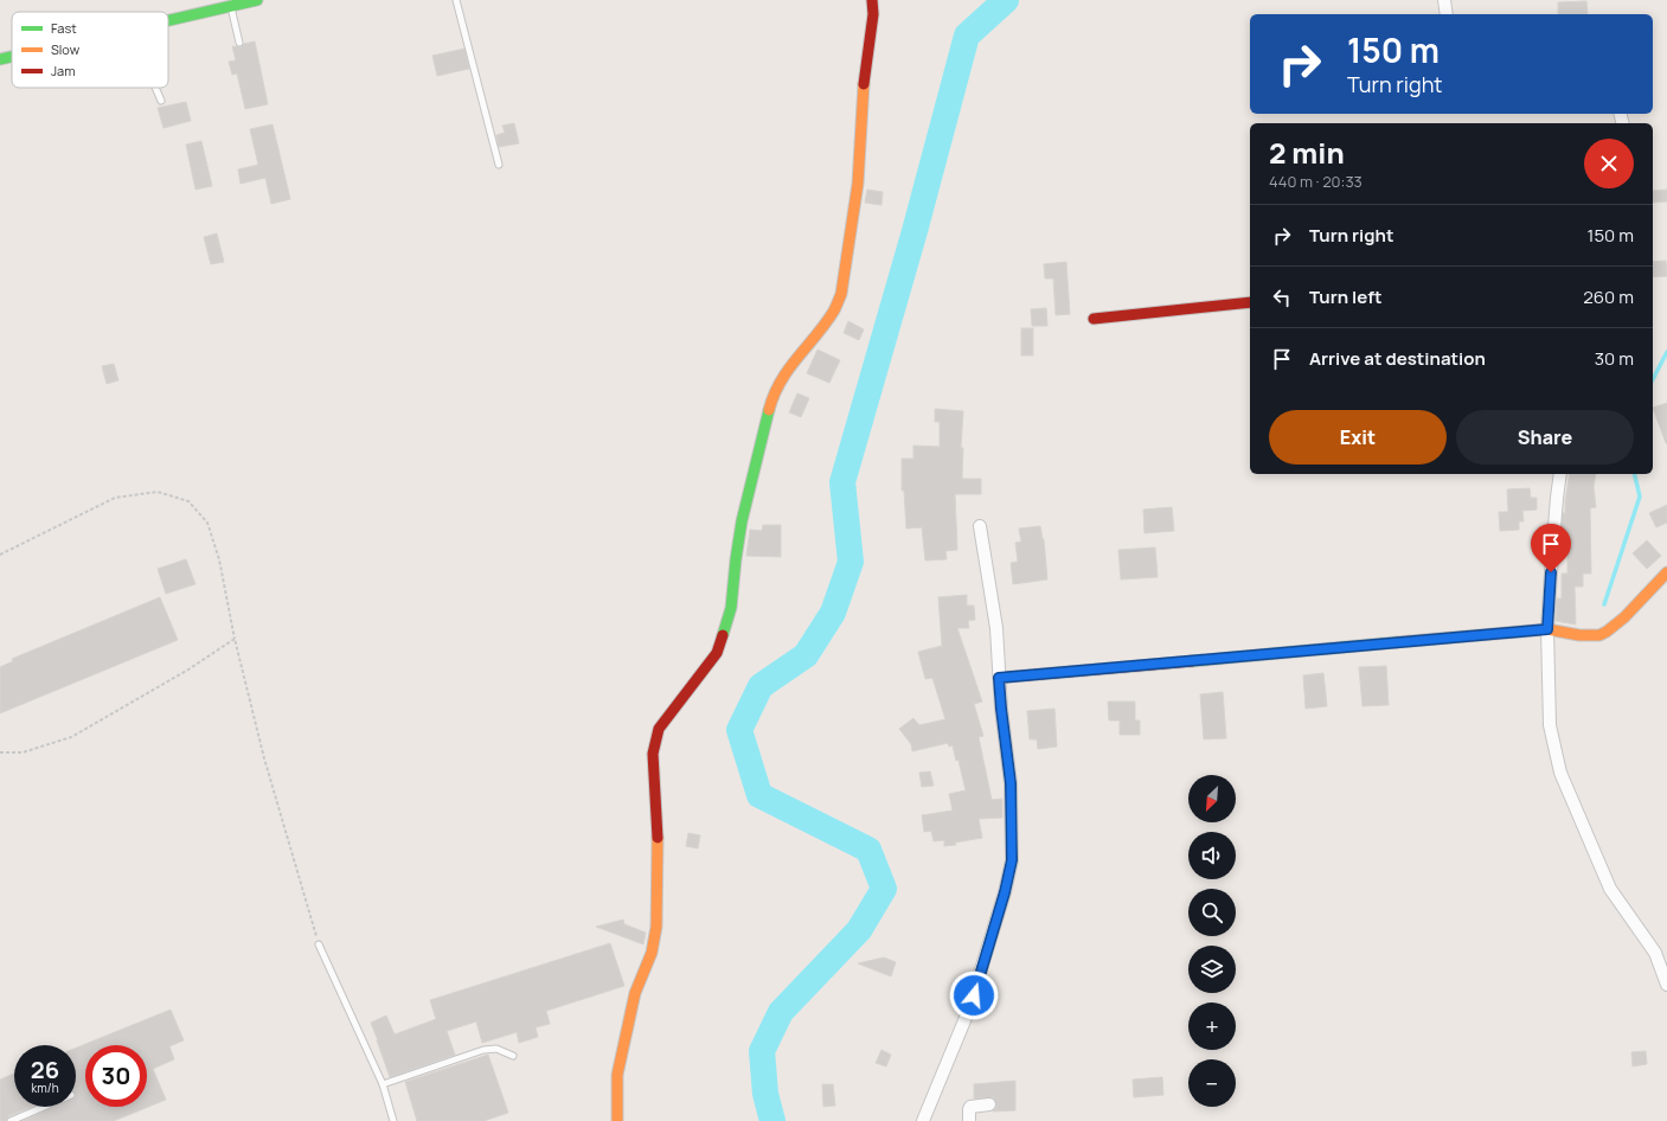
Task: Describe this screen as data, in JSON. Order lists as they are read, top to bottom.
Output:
{
  "legend": ["Fast", "Slow", "Jam"],
  "north": "bottom left",
  "page": {
    "turn": ["150 m", "Turn right"],
    "heading": ["2 min", "440 m · 20:33"],
    "list": [
      {
        "name": "Turn right",
        "value": "150 m"
      },
      {
        "name": "Turn left",
        "value": "260 m"
      },
      {
        "name": "Arrive at destination",
        "value": "30 m"
      }
    ],
    "buttons": ["Exit", "Share"],
    "map_buttons": ["+", "−"],
    "speed": "26 km/h",
    "limit": "30"
  }
}
